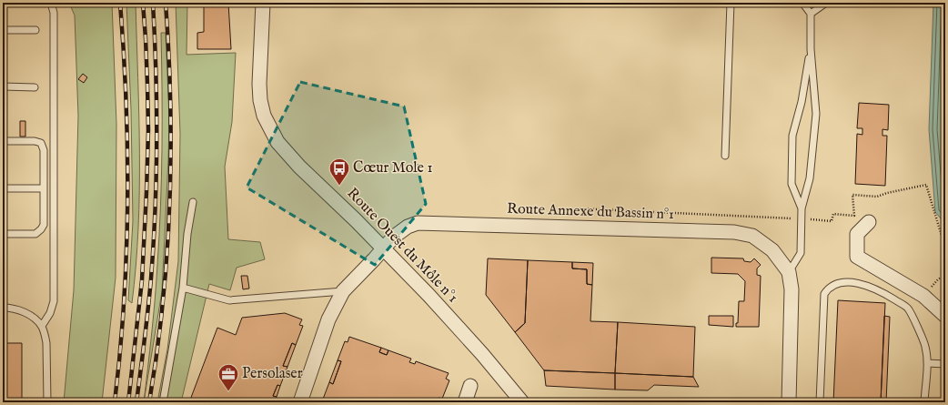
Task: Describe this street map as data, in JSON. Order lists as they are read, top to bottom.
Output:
{
  "streets": {
    "street": ["Route Annexe du Bassin n°1", "Route Ouest du Môle n°1"]
  },
  "crossings": [
    ["Route Annexe du Bassin n°1", "Route Ouest du Môle n°1"]
  ],
  "places": {
    "bus stop": ["Cœur Mole 1"],
    "office": ["Persolaser"]
  }
}
